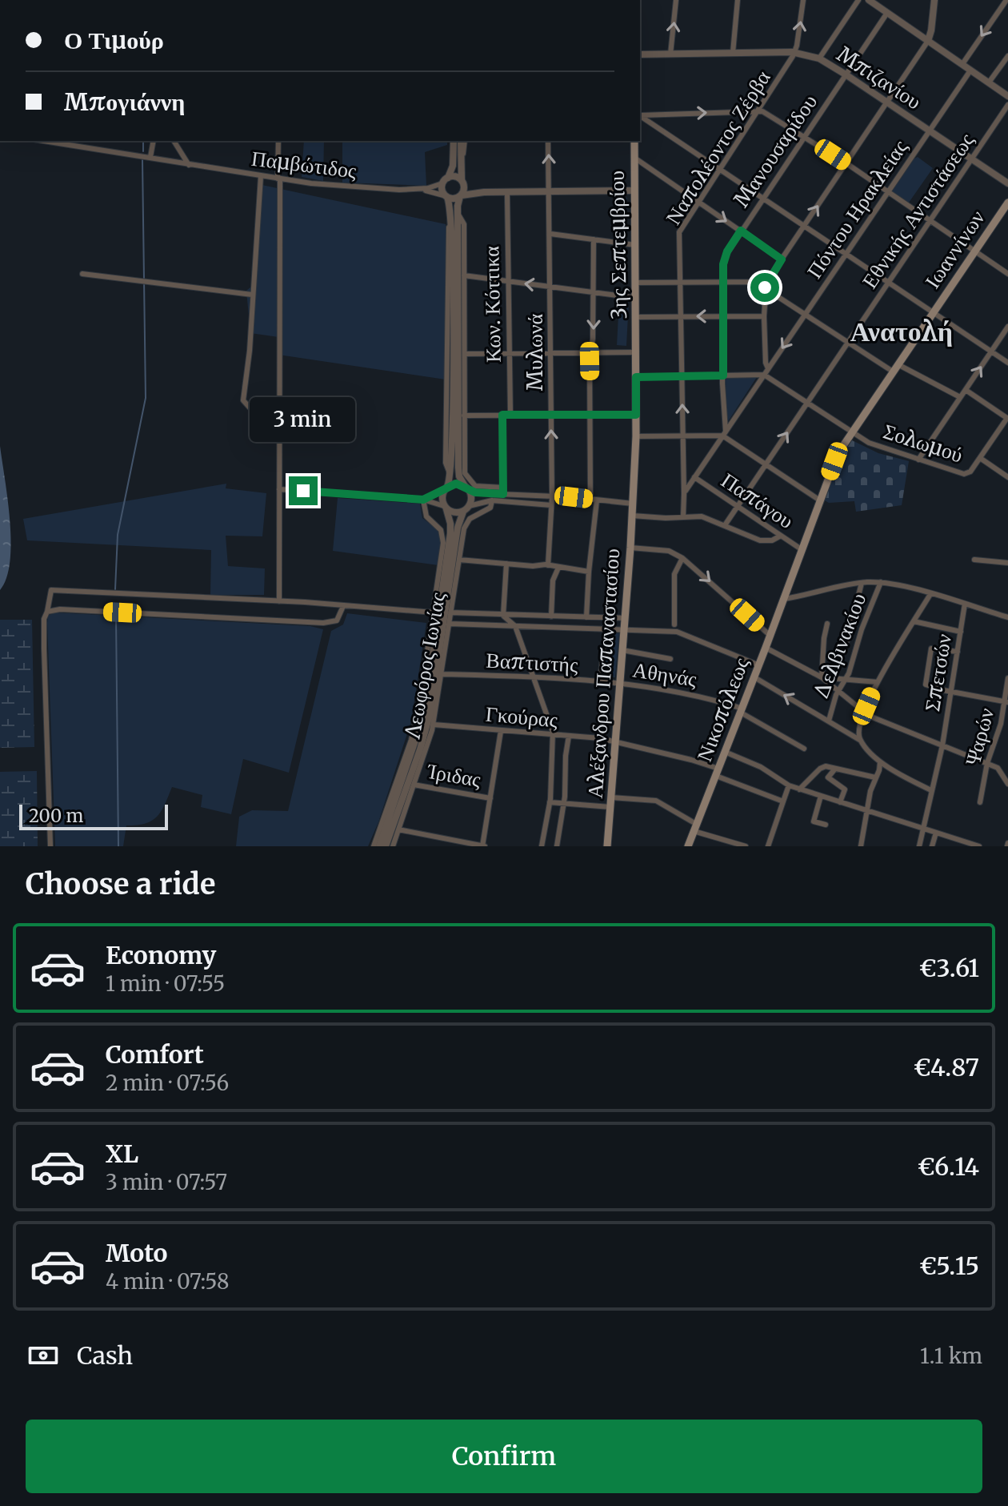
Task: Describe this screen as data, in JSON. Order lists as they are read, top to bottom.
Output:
{
  "streets": {
    "main road": [
      "3ης Σεπτεμβρίου",
      "Ιωαννίνων",
      "Αλέξανδρου Παπαναστασίου",
      "Νικοπόλεως"
    ],
    "street": [
      "Μπιζανίου",
      "Ναπολέοντος Ζέρβα",
      "Μανουσαρίδου",
      "Παμβώτιδος",
      "Πόντου Ηρακλείας",
      "Εθνικής Αντιστάσεως",
      "Κων. Κόττικα",
      "Μυλωνά",
      "Σολωμού",
      "Παπάγου",
      "Δελβινακίου",
      "Βαπτιστής",
      "Λεωφόρος Ιωνίας",
      "Σπετσών",
      "Αθηνάς",
      "Γκούρας",
      "Ψαρών",
      "Ίριδας"
    ]
  },
  "crossings": [
    ["Μπιζανίου", "Ναπολέοντος Ζέρβα"],
    ["Μπιζανίου", "Μανουσαρίδου"],
    ["Μπιζανίου", "Πόντου Ηρακλείας"],
    ["Μπιζανίου", "Εθνικής Αντιστάσεως"],
    ["Ναπολέοντος Ζέρβα", "Πόντου Ηρακλείας"],
    ["Μανουσαρίδου", "Πόντου Ηρακλείας"],
    ["Παμβώτιδος", "Λεωφόρος Ιωνίας"],
    ["Πόντου Ηρακλείας", "Σολωμού"],
    ["Πόντου Ηρακλείας", "Παπάγου"],
    ["Εθνικής Αντιστάσεως", "Σολωμού"],
    ["Εθνικής Αντιστάσεως", "Παπάγου"],
    ["3ης Σεπτεμβρίου", "Αλέξανδρου Παπαναστασίου"],
    ["Ιωαννίνων", "Σολωμού"],
    ["Ιωαννίνων", "Παπάγου"],
    ["Ιωαννίνων", "Νικοπόλεως"],
    ["Παπάγου", "Νικοπόλεως"],
    ["Βαπτιστής", "Λεωφόρος Ιωνίας"],
    ["Βαπτιστής", "Αλέξανδρου Παπαναστασίου"],
    ["Βαπτιστής", "Αθηνάς"],
    ["Λεωφόρος Ιωνίας", "Γκούρας"],
    ["Λεωφόρος Ιωνίας", "Ίριδας"],
    ["Αλέξανδρου Παπαναστασίου", "Αθηνάς"],
    ["Αλέξανδρου Παπαναστασίου", "Γκούρας"],
    ["Αθηνάς", "Νικοπόλεως"],
    ["Νικοπόλεως", "Γκούρας"]
  ],
  "districts": ["Ανατολή"],
  "scale_bar": "200 m",
  "page": {
    "banner": ["Ο Τιμούρ", "Μπογιάννη"],
    "bubble": "3 min",
    "scale": "200 m",
    "heading": "Choose a ride",
    "list": [
      {
        "name": "Economy",
        "note": "1 min · 07:55",
        "value": "€3.61"
      },
      {
        "name": "Comfort",
        "note": "2 min · 07:56",
        "value": "€4.87"
      },
      {
        "name": "XL",
        "note": "3 min · 07:57",
        "value": "€6.14"
      },
      {
        "name": "Moto",
        "note": "4 min · 07:58",
        "value": "€5.15"
      }
    ],
    "pay": ["Cash", "1.1 km"],
    "buttons": "Confirm"
  }
}
